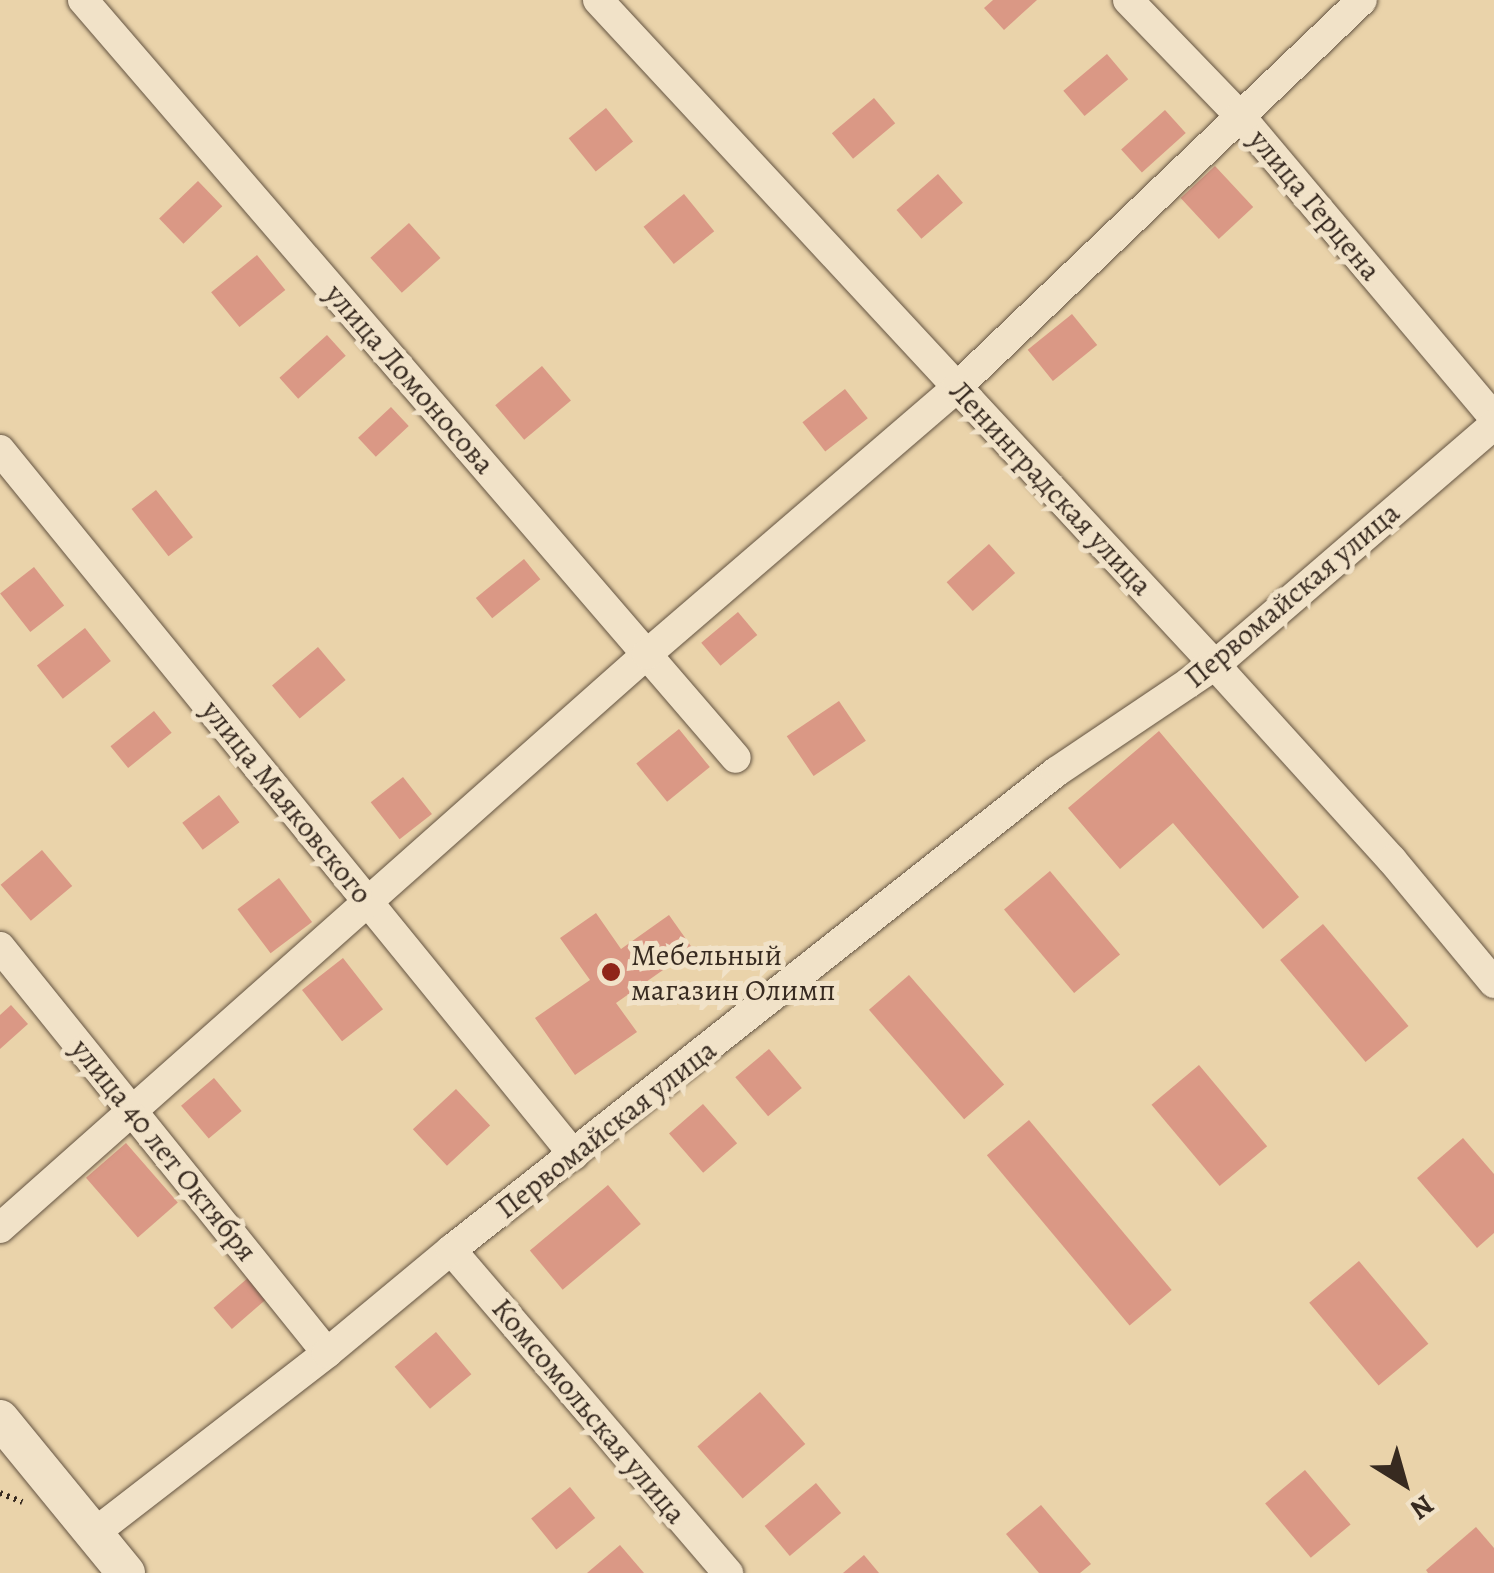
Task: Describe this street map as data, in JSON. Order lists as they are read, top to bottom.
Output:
{
  "streets": {
    "street": [
      "улица Герцена",
      "улица Ломоносова",
      "Ленинградская улица",
      "Первомайская улица",
      "улица Маяковского",
      "улица 40 лет Октября",
      "Комсомольская улица"
    ]
  },
  "crossings": [
    ["улица Герцена", "Первомайская улица"],
    ["Ленинградская улица", "Первомайская улица"],
    ["Первомайская улица", "улица Маяковского"],
    ["Первомайская улица", "улица 40 лет Октября"],
    ["Первомайская улица", "Комсомольская улица"]
  ],
  "places": ["Мебельный магазин Олимп"],
  "north": "bottom right"
}
